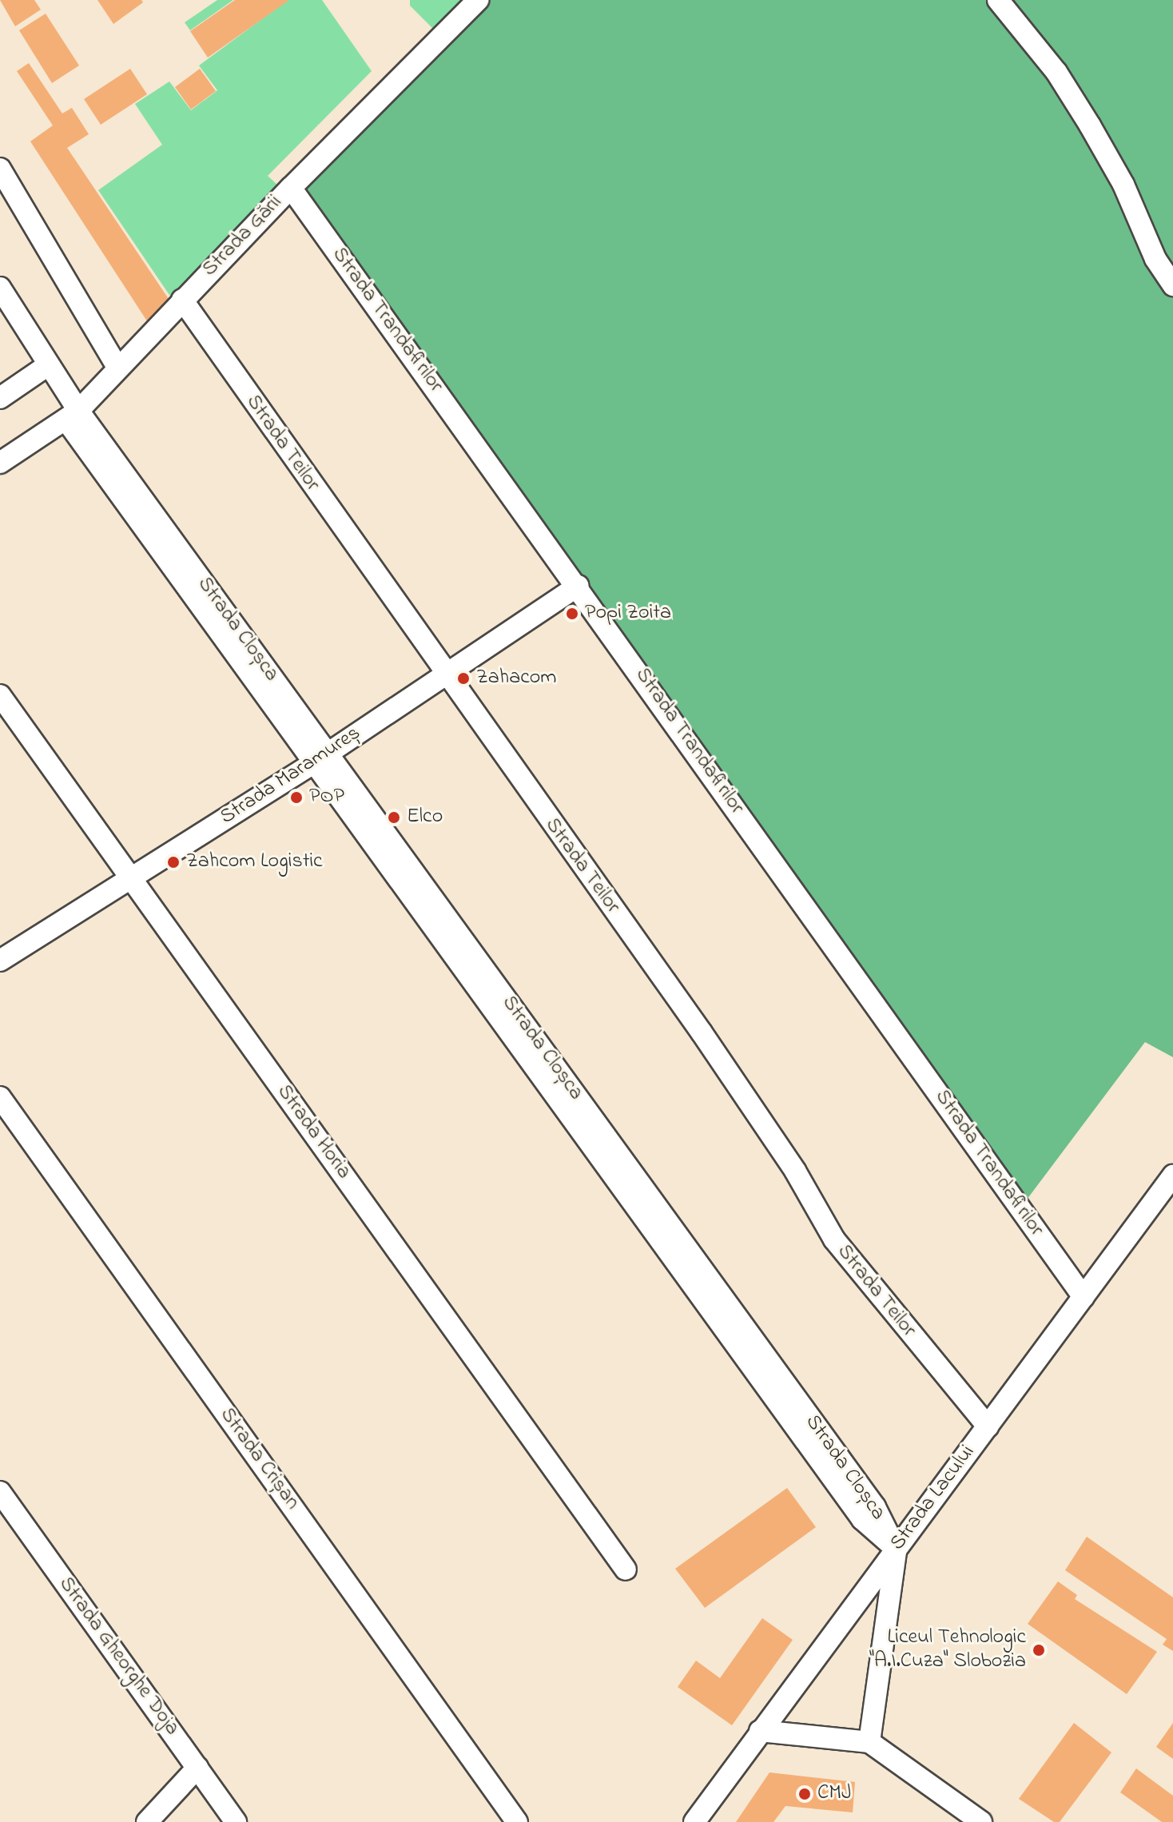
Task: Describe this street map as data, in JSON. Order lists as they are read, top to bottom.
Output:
{
  "streets": {
    "street": [
      "Strada Gării",
      "Strada Trandafirilor",
      "Strada Teilor",
      "Strada Cloșca",
      "Strada Maramureș",
      "Strada Horia",
      "Strada Crișan",
      "Strada Lacului",
      "Strada Gheorghe Doja"
    ]
  },
  "crossings": [
    ["Strada Gării", "Strada Trandafirilor"],
    ["Strada Gării", "Strada Teilor"],
    ["Strada Gării", "Strada Cloșca"],
    ["Strada Trandafirilor", "Strada Maramureș"],
    ["Strada Trandafirilor", "Strada Lacului"],
    ["Strada Teilor", "Strada Maramureș"],
    ["Strada Teilor", "Strada Lacului"],
    ["Strada Cloșca", "Strada Maramureș"],
    ["Strada Cloșca", "Strada Lacului"],
    ["Strada Maramureș", "Strada Horia"]
  ],
  "places": [
    "Popi Zoita",
    "Zahacom",
    "POP",
    "Elco",
    "Zahcom Logistic",
    "Liceul Tehnologic \"A.I.Cuza\" Slobozia",
    "CMJ"
  ]
}
